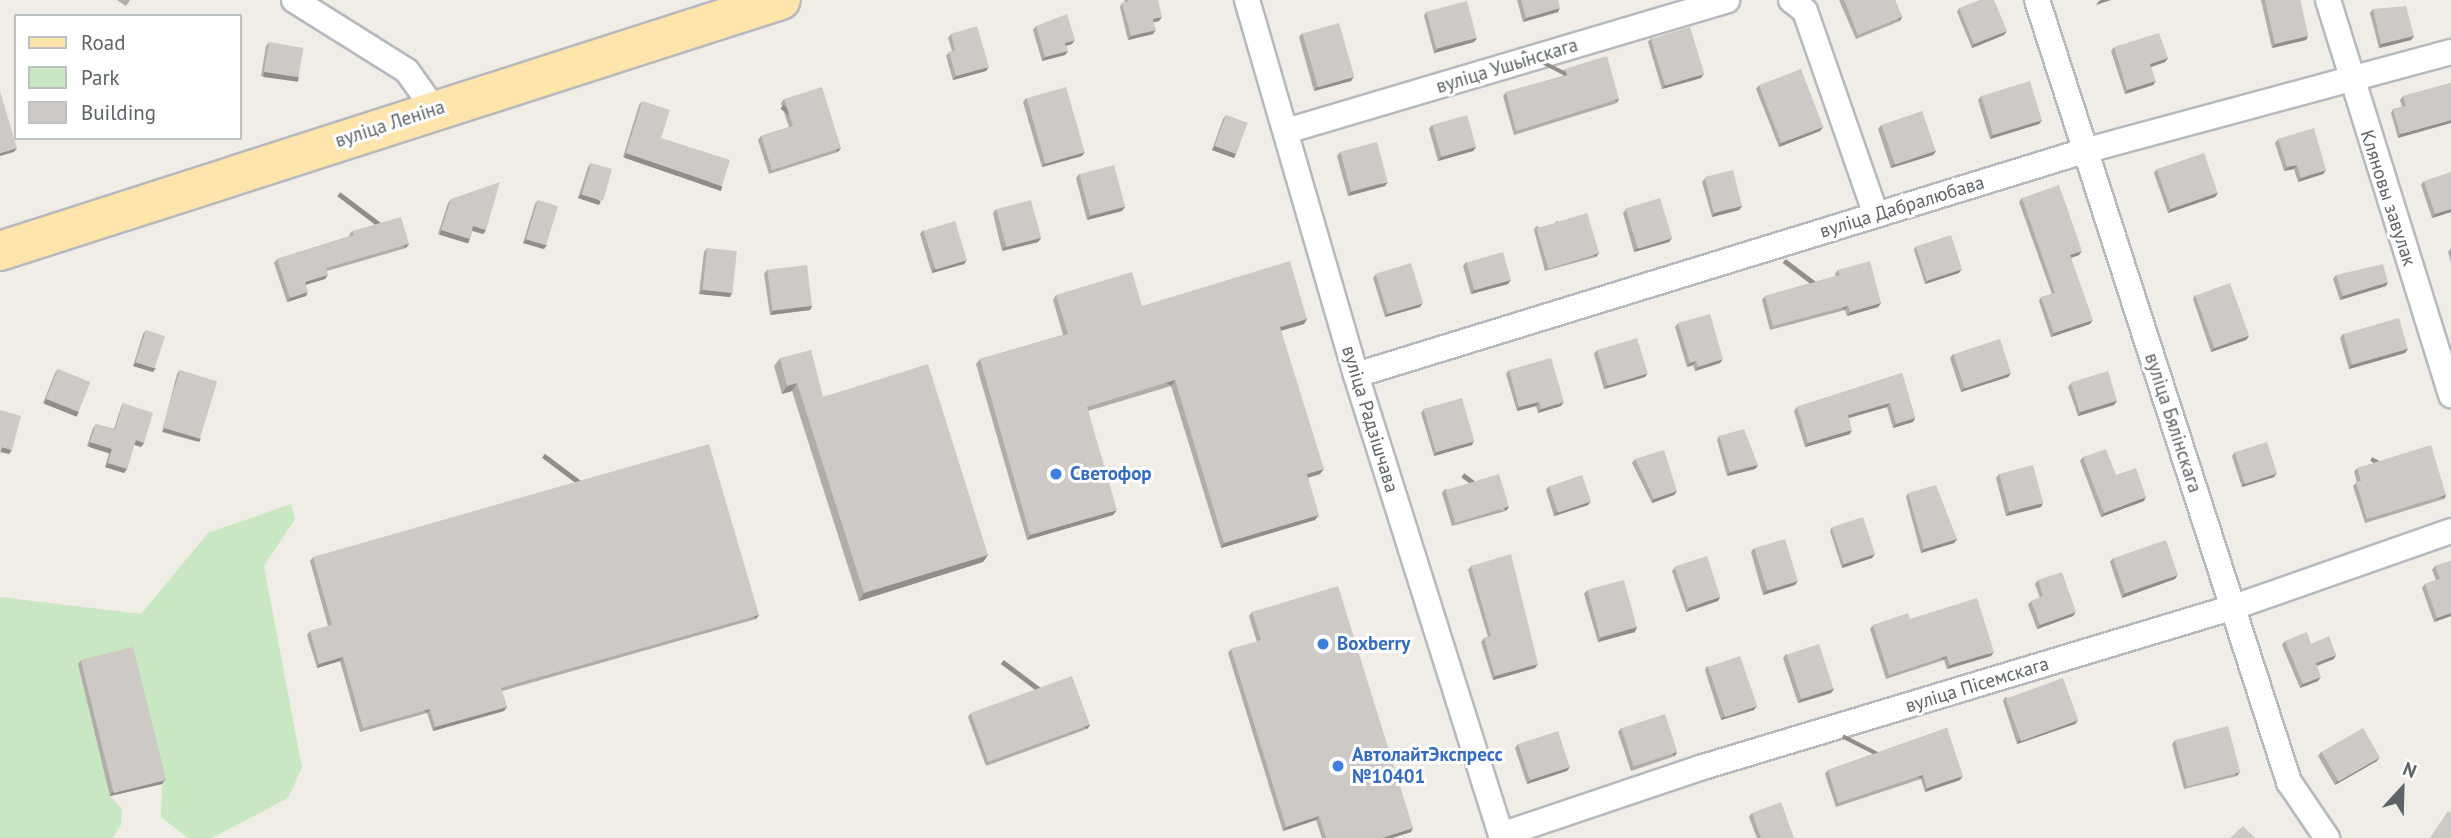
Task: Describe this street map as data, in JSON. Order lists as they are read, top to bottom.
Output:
{
  "streets": {
    "main road": ["вуліца Леніна"],
    "street": [
      "вуліца Ушынскага",
      "Кляновы завулак",
      "вуліца Дабралюбава",
      "вуліца Радзішчава",
      "вуліца Бялінскага",
      "вуліца Пісемскага"
    ]
  },
  "crossings": [
    ["вуліца Ушынскага", "вуліца Радзішчава"],
    ["Кляновы завулак", "вуліца Дабралюбава"],
    ["вуліца Дабралюбава", "вуліца Радзішчава"],
    ["вуліца Дабралюбава", "вуліца Бялінскага"],
    ["вуліца Радзішчава", "вуліца Пісемскага"],
    ["вуліца Бялінскага", "вуліца Пісемскага"]
  ],
  "places": ["Светофор", "Boxberry", "АвтолайтЭкспресс №10401"],
  "legend": ["Road", "Park", "Building"],
  "north": "top"
}
